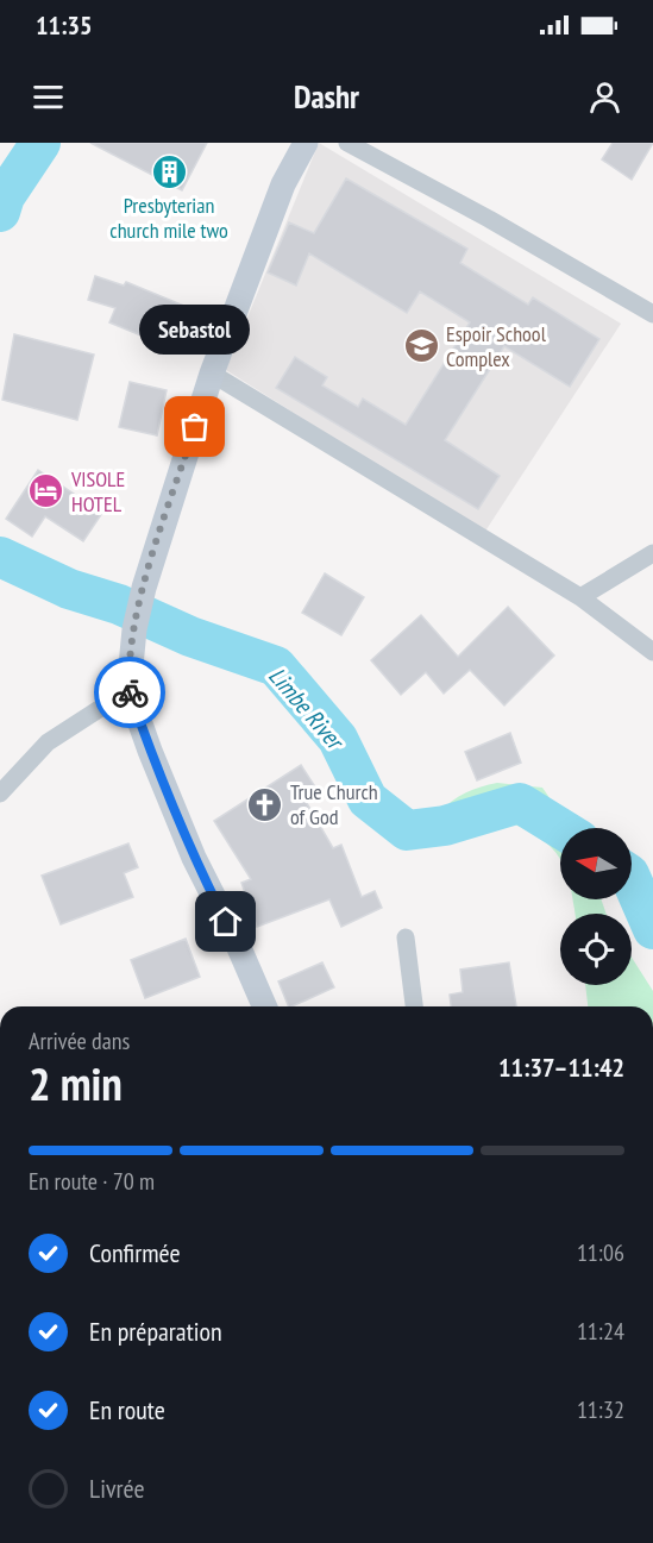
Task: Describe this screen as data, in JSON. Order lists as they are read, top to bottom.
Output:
{
  "water": ["Limbe River"],
  "places": {
    "building": ["Presbyterian church mile two"],
    "school or university": ["Espoir School Complex"],
    "other": ["Sebastol"],
    "hotel": ["VISOLE HOTEL"],
    "church": ["True Church of God"]
  },
  "north": "left",
  "page": {
    "status": "11:35",
    "header": "Dashr",
    "bubble": "Sebastol",
    "heading": ["2 min", "Arrivée dans", "11:37–11:42"],
    "bar": "En route · 70 m",
    "list": [
      ["Confirmée", "11:06"],
      ["En préparation", "11:24"],
      ["En route", "11:32"],
      "Livrée"
    ]
  }
}
